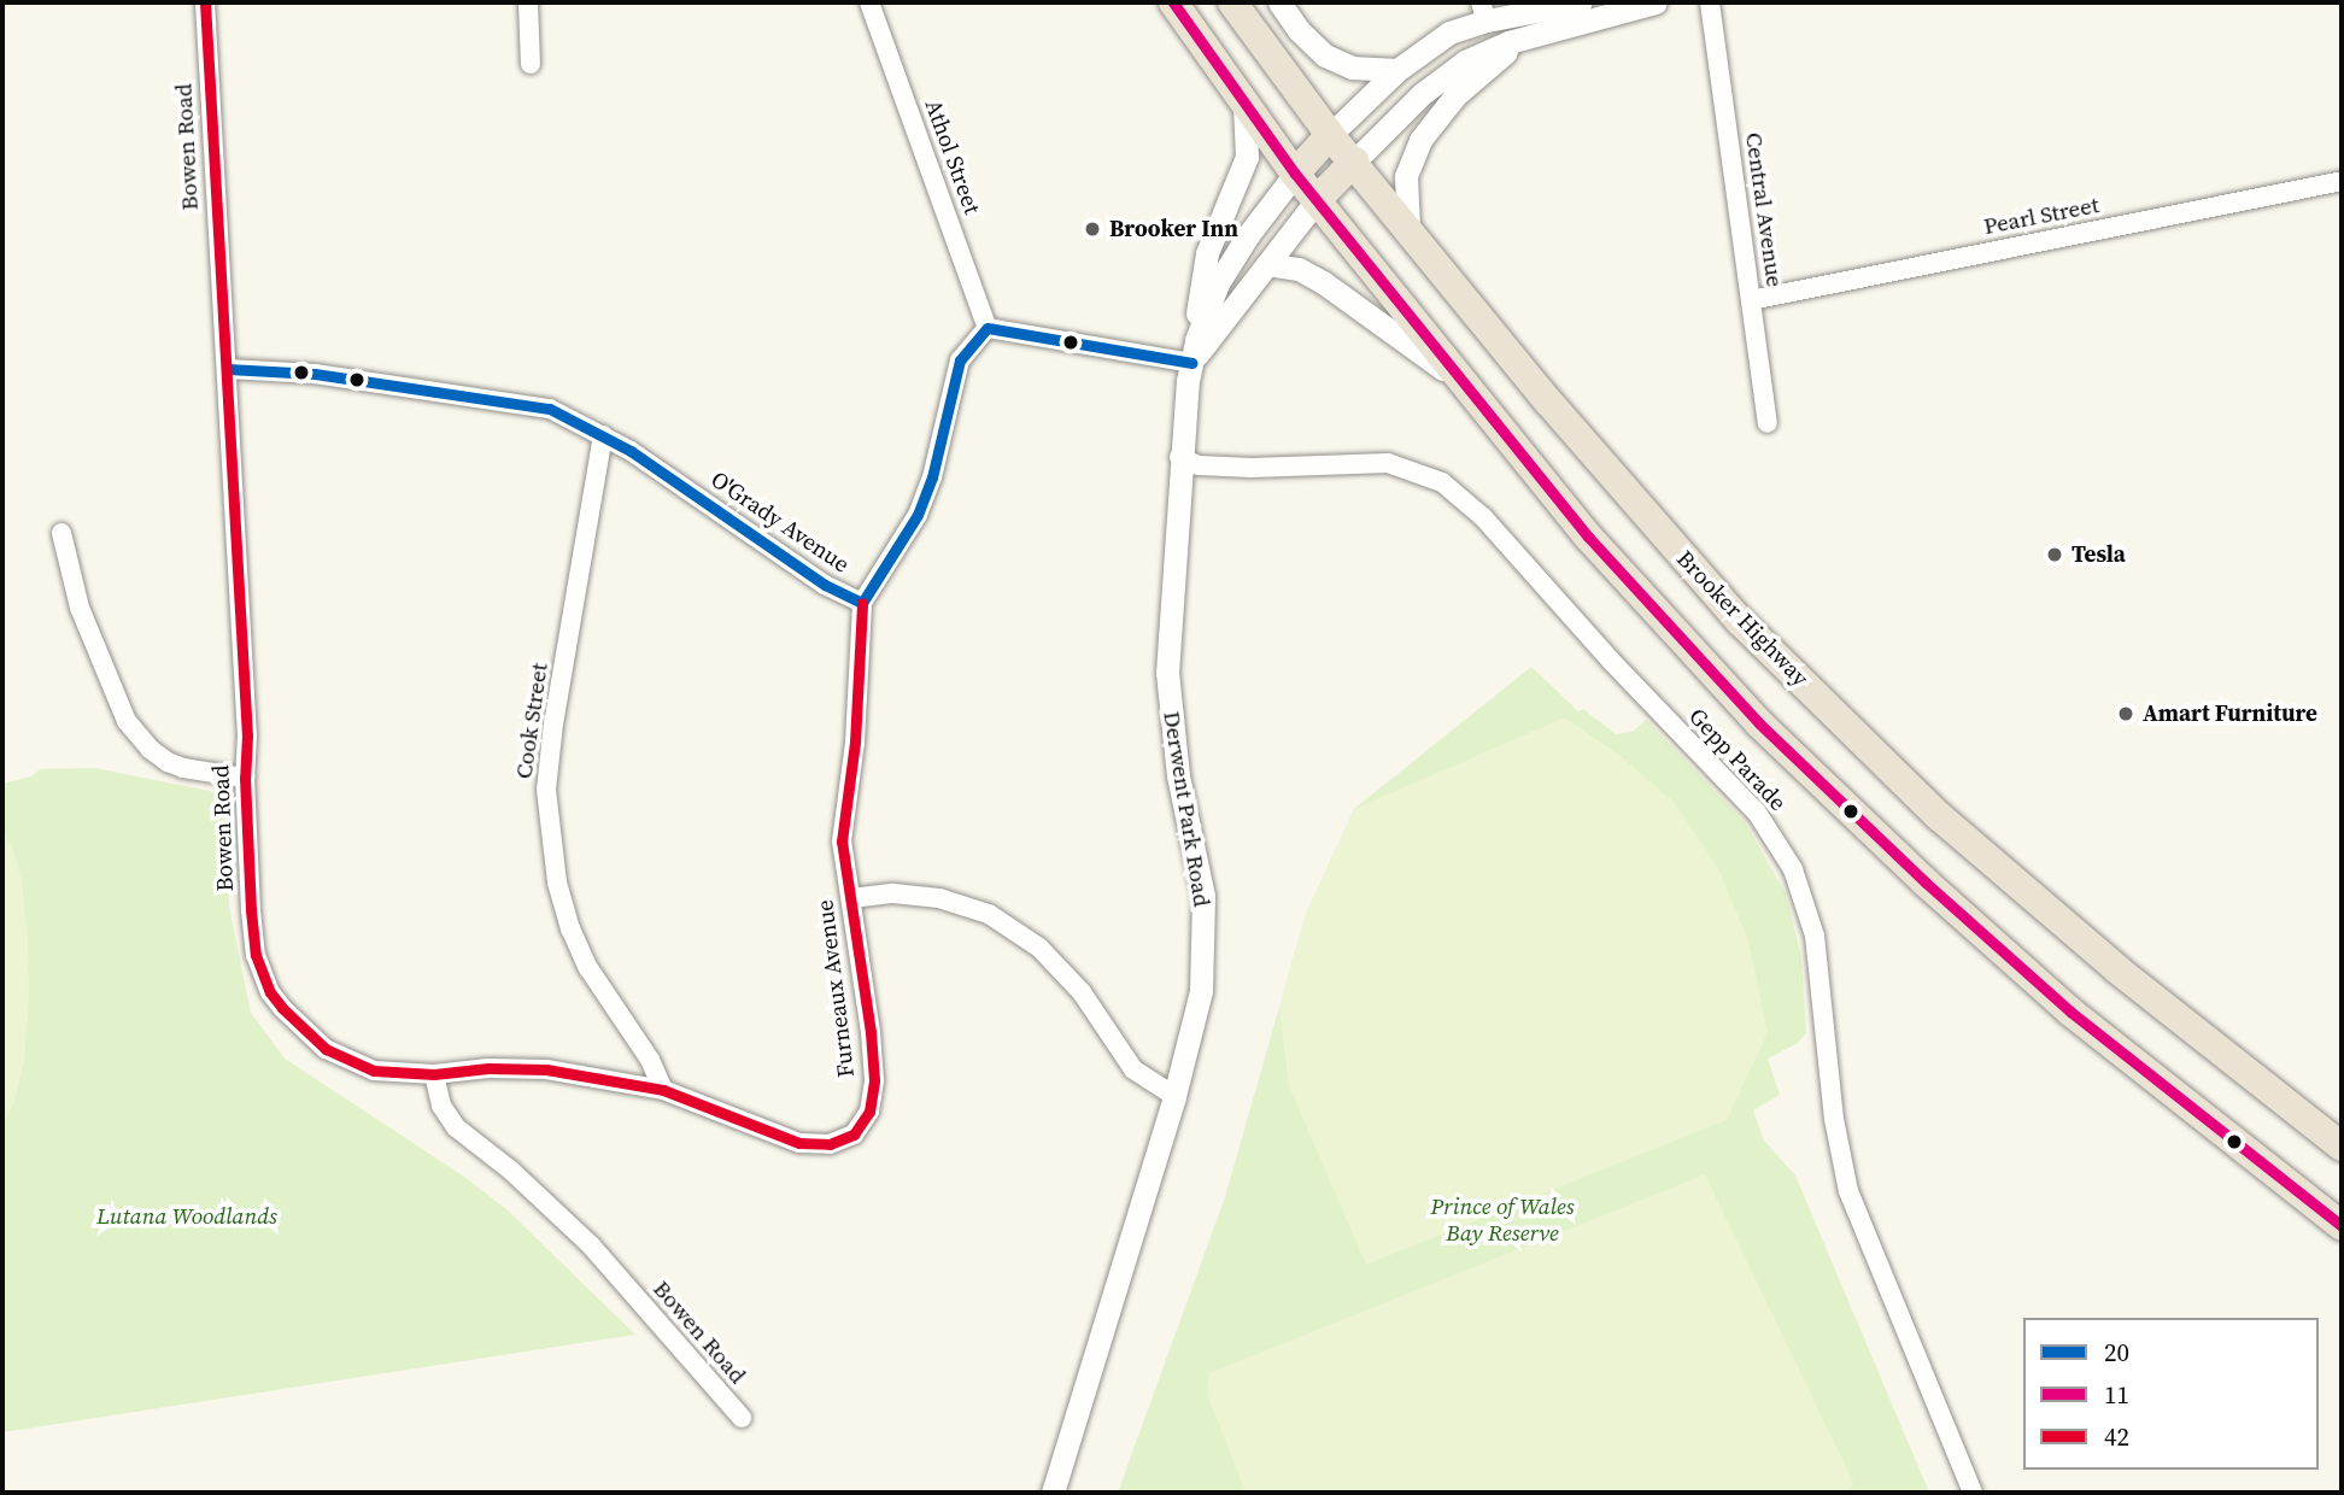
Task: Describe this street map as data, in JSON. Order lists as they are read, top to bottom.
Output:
{
  "streets": {
    "highway": ["Brooker Highway", "Derwent Park Road"],
    "street": [
      "Bowen Road",
      "Athol Street",
      "Central Avenue",
      "Pearl Street",
      "O'Grady Avenue",
      "Cook Street",
      "Gepp Parade",
      "Furneaux Avenue"
    ]
  },
  "crossings": [
    ["Bowen Road", "O'Grady Avenue"],
    ["Bowen Road", "Furneaux Avenue"],
    ["Athol Street", "O'Grady Avenue"],
    ["Central Avenue", "Pearl Street"],
    ["O'Grady Avenue", "Cook Street"],
    ["O'Grady Avenue", "Furneaux Avenue"],
    ["Brooker Highway", "Derwent Park Road"],
    ["Cook Street", "Furneaux Avenue"],
    ["Gepp Parade", "Derwent Park Road"]
  ],
  "parks": ["Prince of Wales Bay Reserve", "Lutana Woodlands"],
  "places": ["Brooker Inn", "Tesla", "Amart Furniture"],
  "lines": ["transit line 11", "transit line 42", "transit line 20"],
  "legend": ["20", "11", "42"]
}
